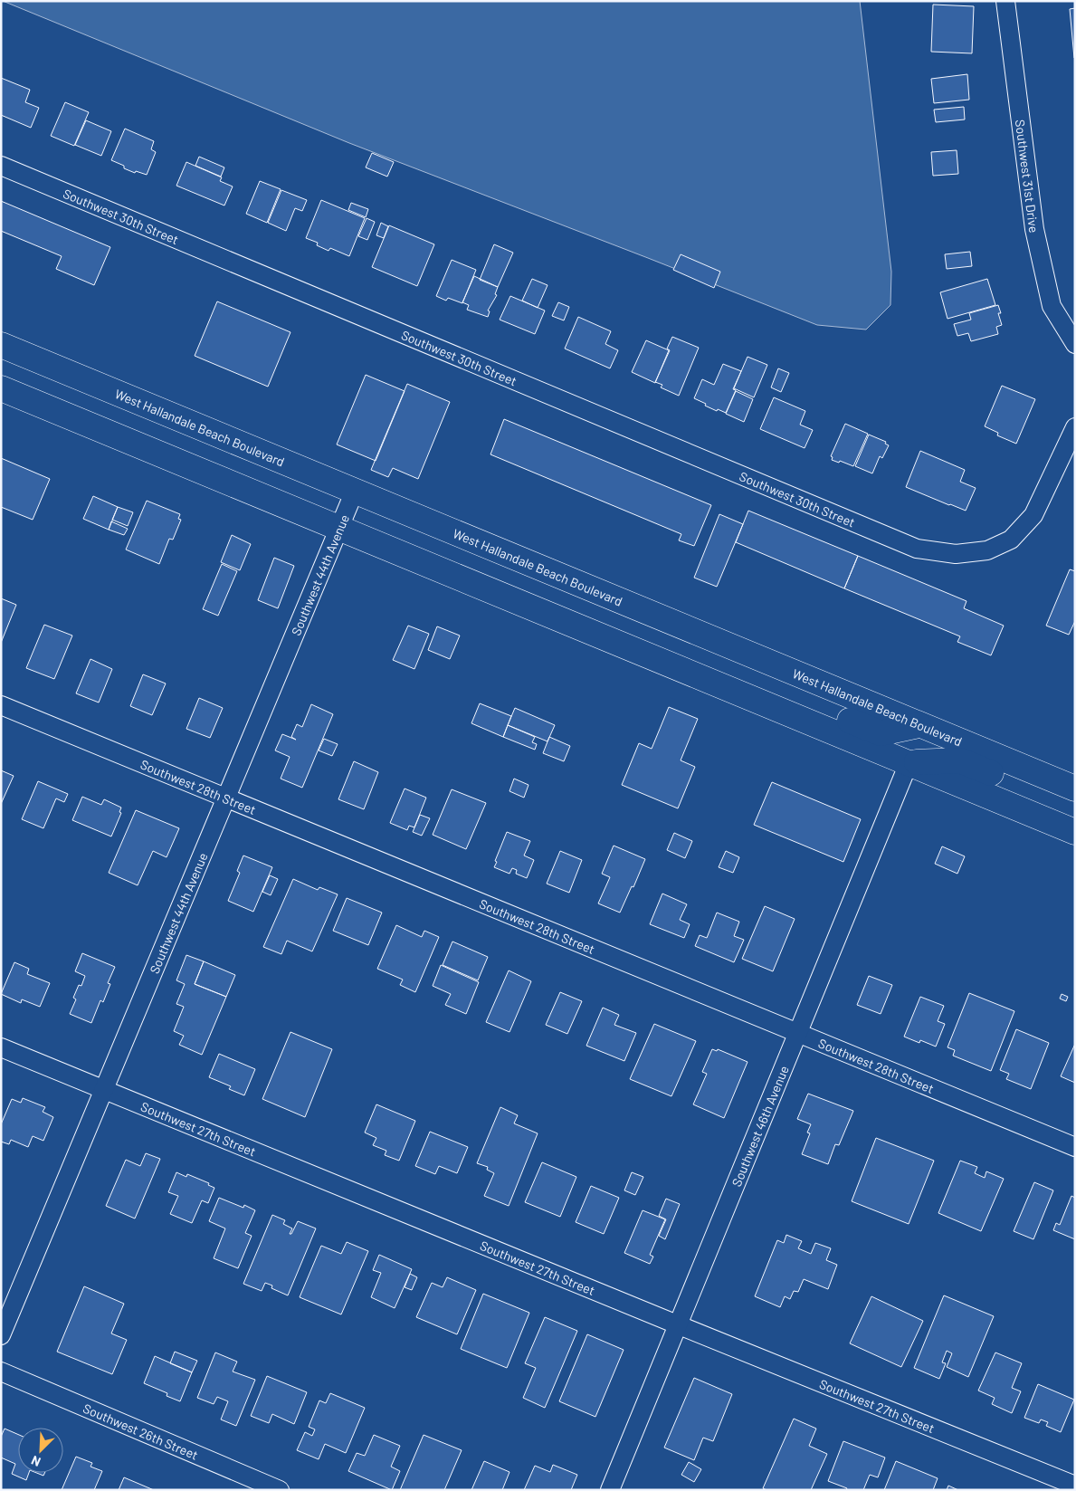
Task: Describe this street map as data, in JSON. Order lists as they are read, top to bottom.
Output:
{
  "streets": {
    "main road": ["West Hallandale Beach Boulevard"],
    "street": [
      "Southwest 31st Drive",
      "Southwest 30th Street",
      "Southwest 44th Avenue",
      "Southwest 28th Street",
      "Southwest 46th Avenue",
      "Southwest 27th Street",
      "Southwest 26th Street"
    ]
  },
  "crossings": [
    ["West Hallandale Beach Boulevard", "Southwest 44th Avenue"],
    ["Southwest 44th Avenue", "Southwest 28th Street"],
    ["Southwest 44th Avenue", "Southwest 27th Street"],
    ["Southwest 28th Street", "Southwest 46th Avenue"],
    ["Southwest 46th Avenue", "Southwest 27th Street"]
  ],
  "north": "bottom left"
}
